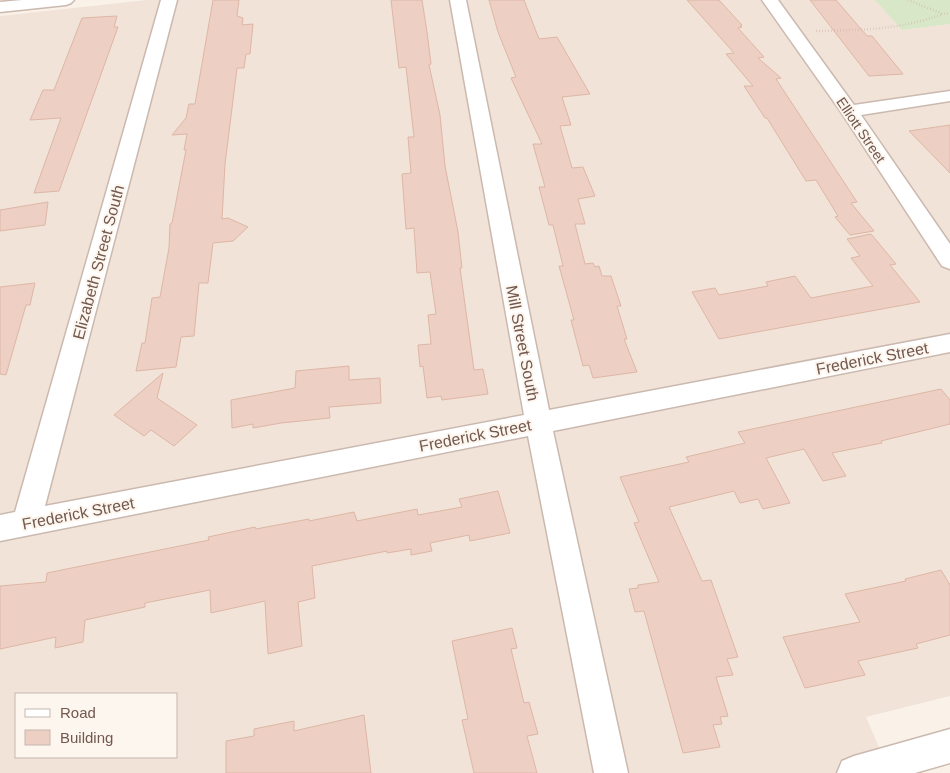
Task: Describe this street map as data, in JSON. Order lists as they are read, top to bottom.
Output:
{
  "streets": {
    "street": [
      "Elliott Street",
      "Elizabeth Street South",
      "Mill Street South",
      "Frederick Street"
    ]
  },
  "crossings": [
    ["Elizabeth Street South", "Frederick Street"],
    ["Mill Street South", "Frederick Street"]
  ],
  "legend": ["Road", "Building"]
}
